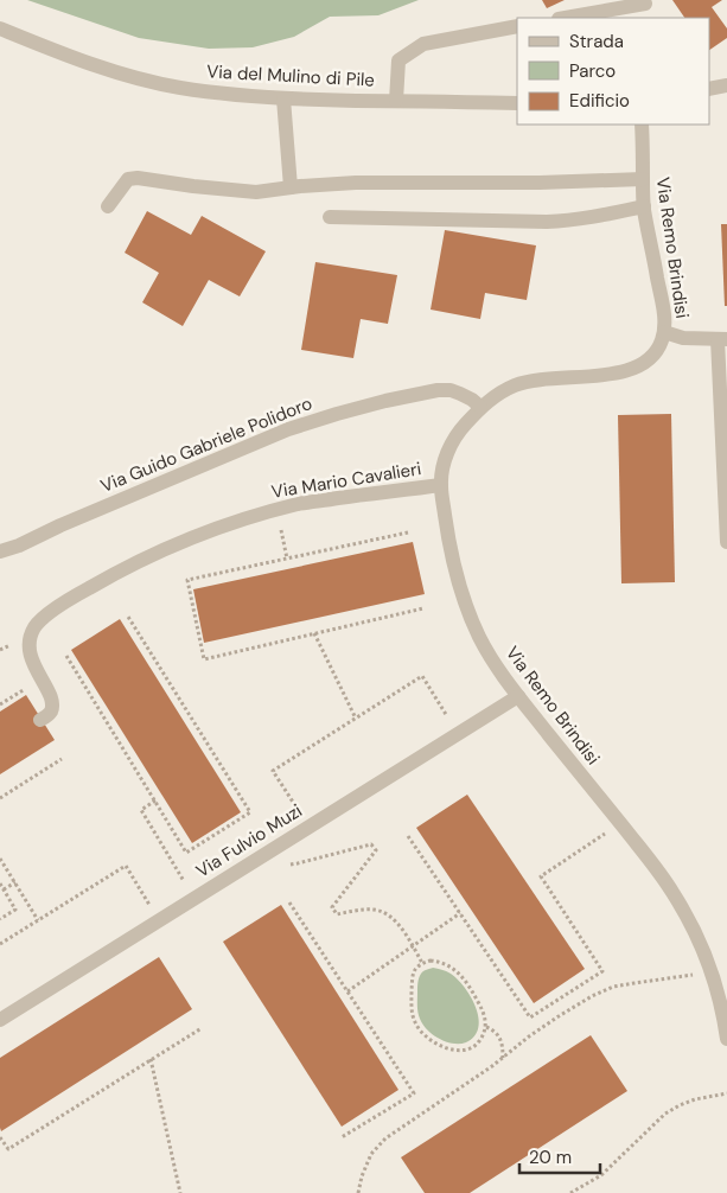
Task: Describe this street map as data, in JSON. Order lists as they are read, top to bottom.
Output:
{
  "streets": {
    "street": [
      "Via del Mulino di Pile",
      "Via Remo Brindisi",
      "Via Guido Gabriele Polidoro",
      "Via Mario Cavalieri",
      "Via Fulvio Muzi"
    ]
  },
  "crossings": [
    ["Via Remo Brindisi", "Via Guido Gabriele Polidoro"],
    ["Via Remo Brindisi", "Via Mario Cavalieri"],
    ["Via Remo Brindisi", "Via Fulvio Muzi"]
  ],
  "legend": ["Strada", "Parco", "Edificio"],
  "scale_bar": "20 m"
}
